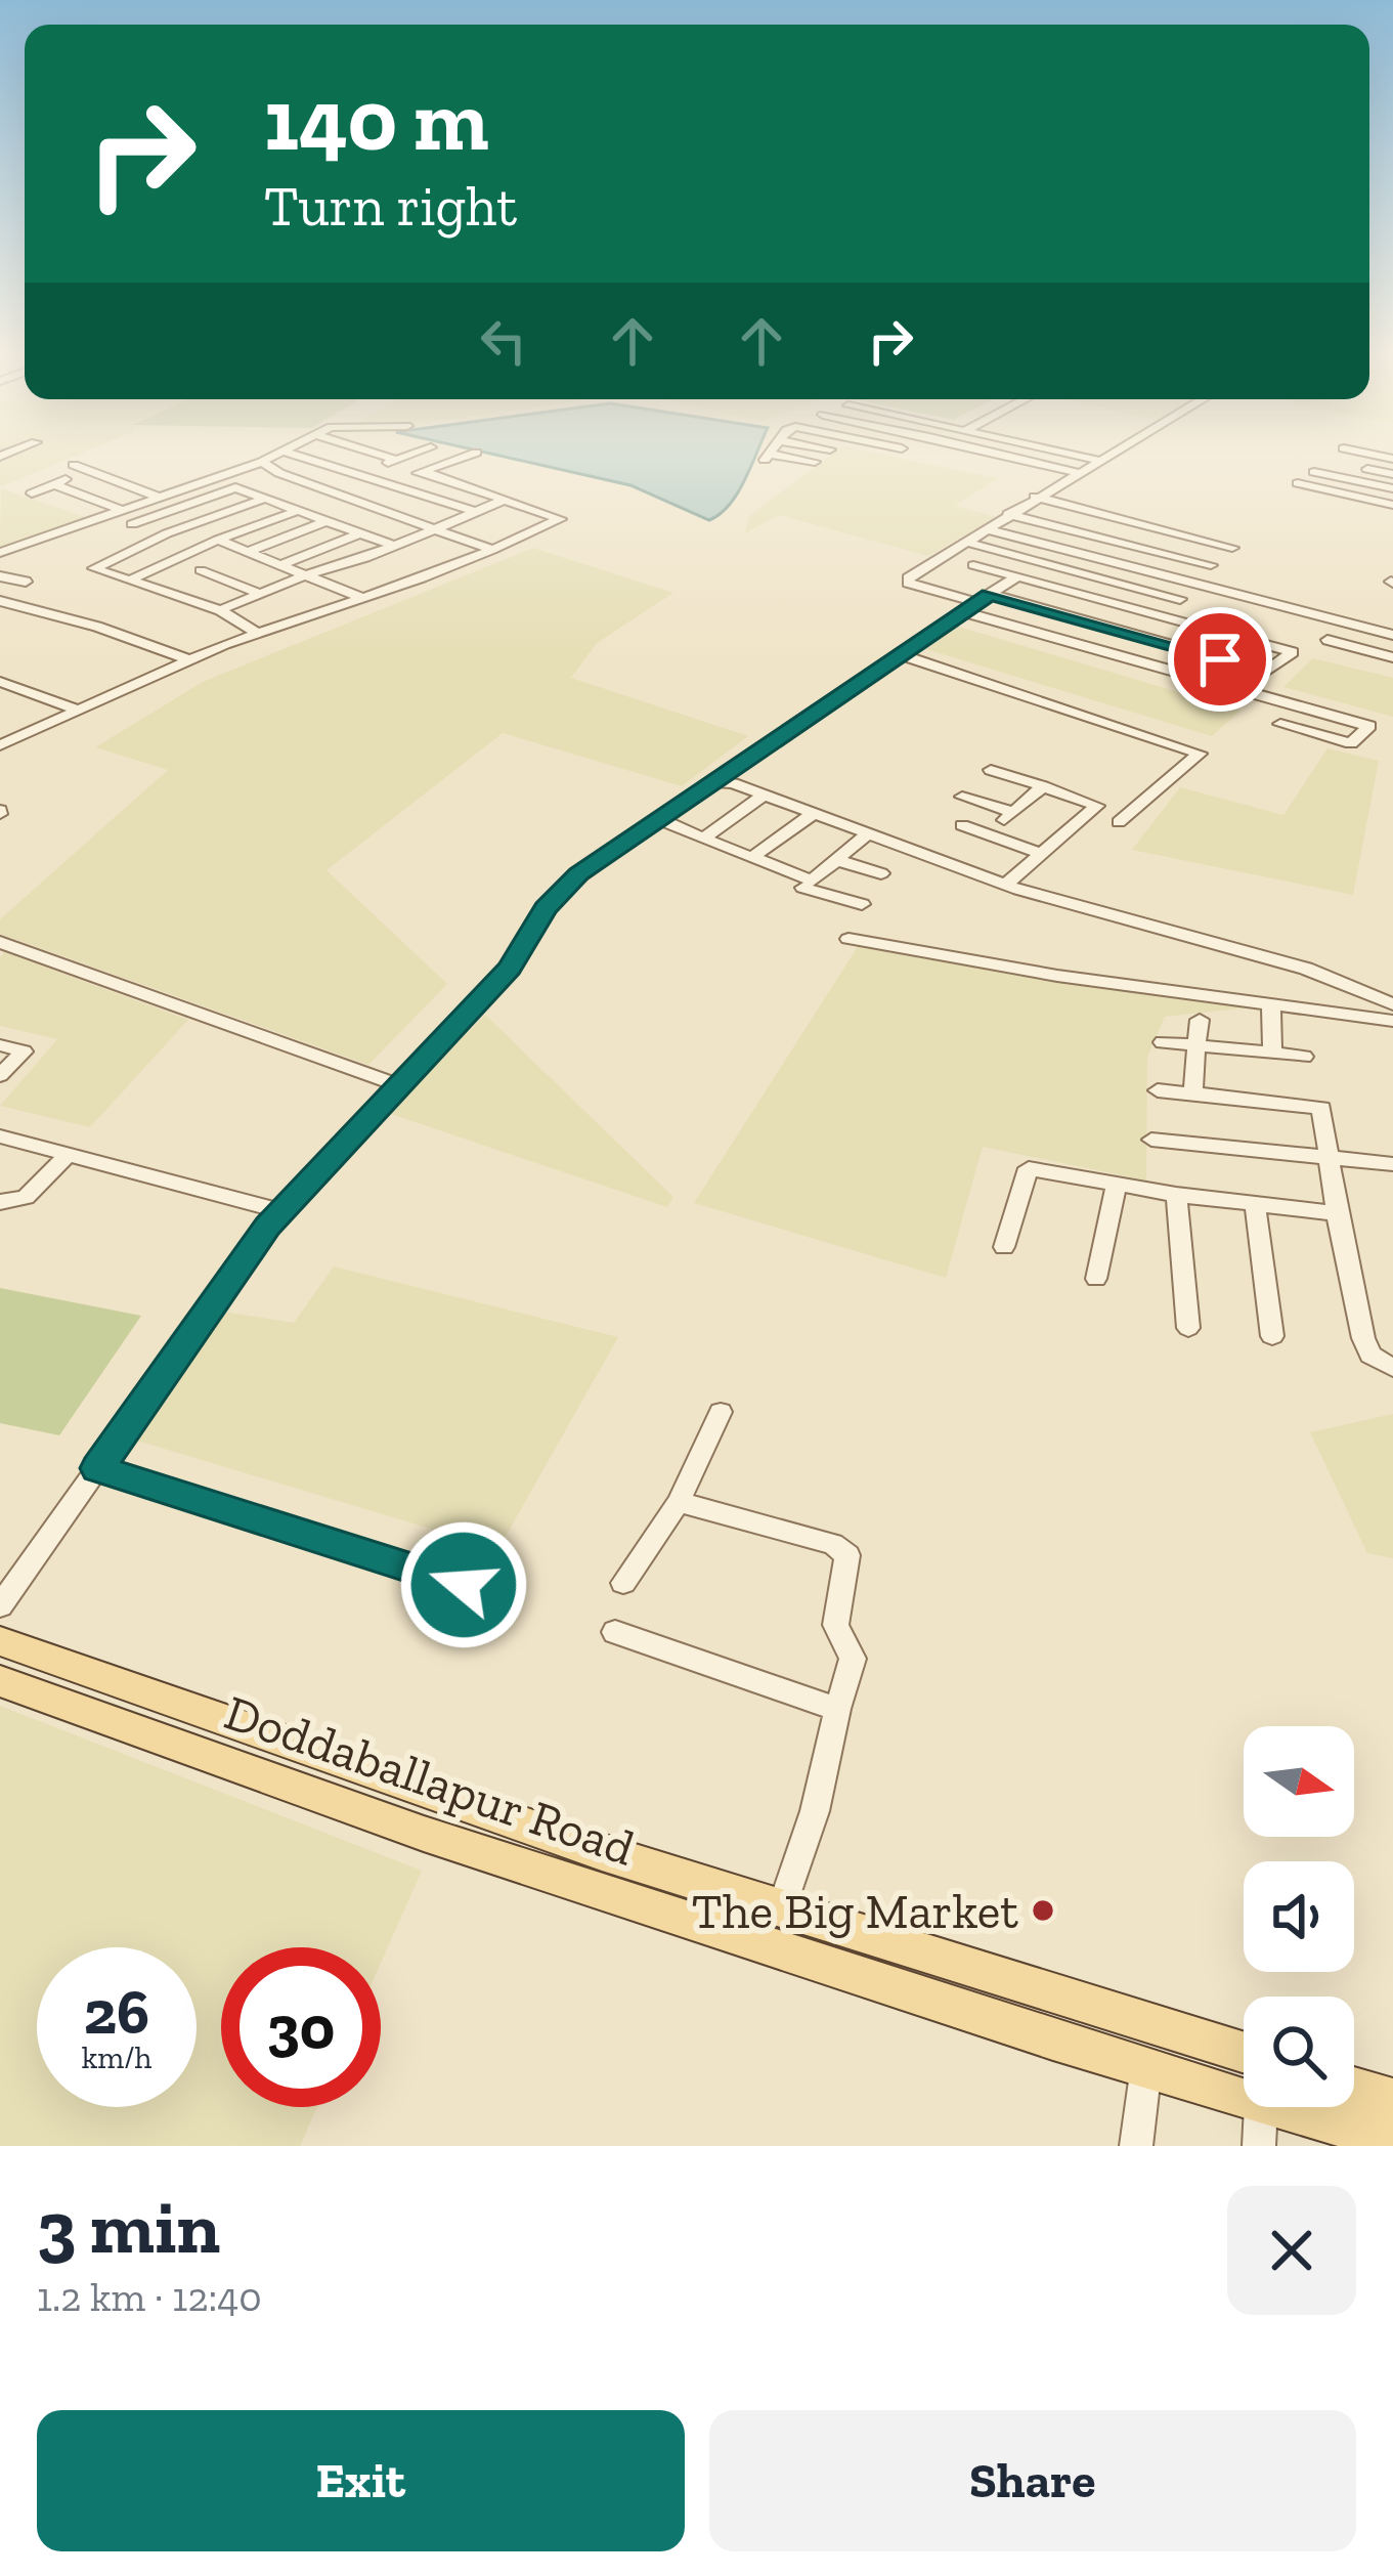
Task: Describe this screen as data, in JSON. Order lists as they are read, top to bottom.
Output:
{
  "streets": {
    "main road": ["Doddaballapur Road"]
  },
  "places": ["The Big Market"],
  "north": "right",
  "page": {
    "turn": ["140 m", "Turn right"],
    "speed": "26 km/h",
    "limit": "30",
    "heading": ["3 min", "1.2 km · 12:40"],
    "buttons": ["Exit", "Share"]
  }
}
